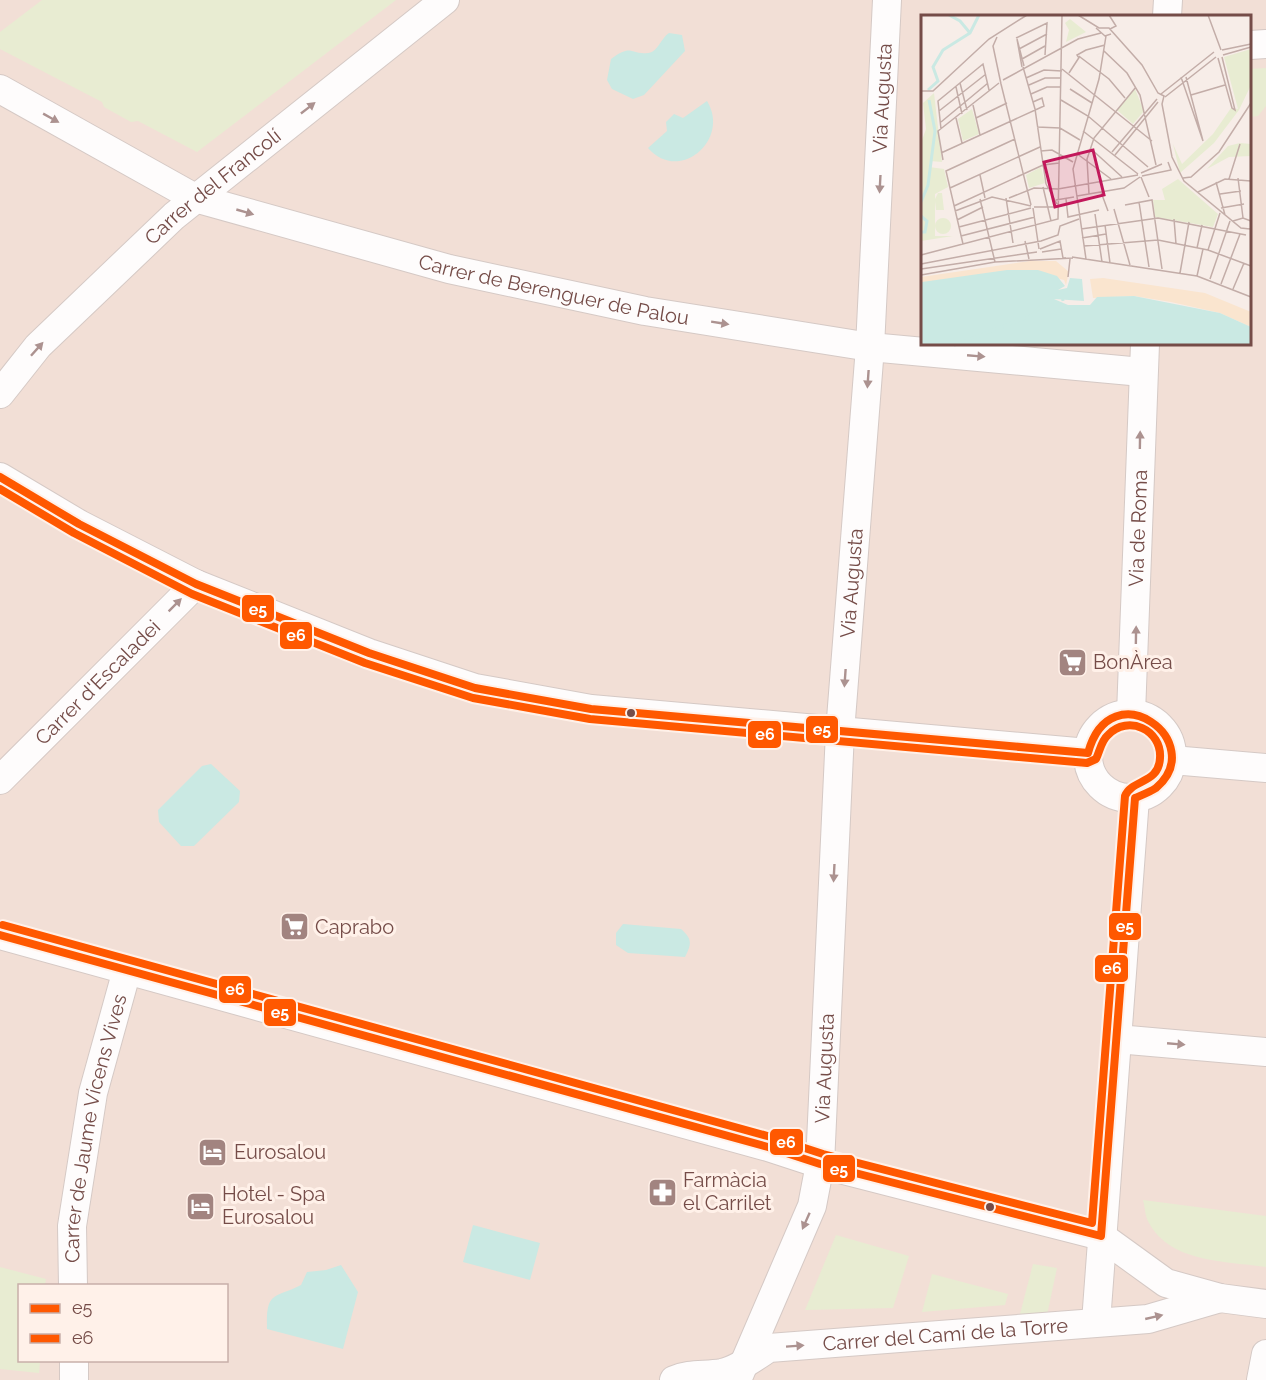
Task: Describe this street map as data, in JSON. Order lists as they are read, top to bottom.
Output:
{
  "streets": {
    "street": [
      "Via Augusta",
      "Carrer del Francolí",
      "Carrer de Berenguer de Palou",
      "Via de Roma",
      "Carrer d'Escaladei",
      "Carrer de Jaume Vicens Vives",
      "Carrer del Camí de la Torre"
    ]
  },
  "crossings": [
    ["Via Augusta", "Carrer de Berenguer de Palou"],
    ["Via Augusta", "Carrer del Camí de la Torre"],
    ["Carrer del Francolí", "Carrer de Berenguer de Palou"],
    ["Carrer de Berenguer de Palou", "Via de Roma"]
  ],
  "one_way": [
    "Via Augusta",
    "Carrer del Francolí",
    "Carrer de Berenguer de Palou",
    "Via de Roma",
    "Carrer d'Escaladei"
  ],
  "places": {
    "supermarket": ["BonÀrea", "Caprabo"],
    "hotel": ["Eurosalou", "Hotel - Spa Eurosalou"],
    "pharmacy": ["Farmàcia el Carrilet"]
  },
  "lines": ["transit line e5", "transit line e6"],
  "legend": ["e5", "e6"]
}
